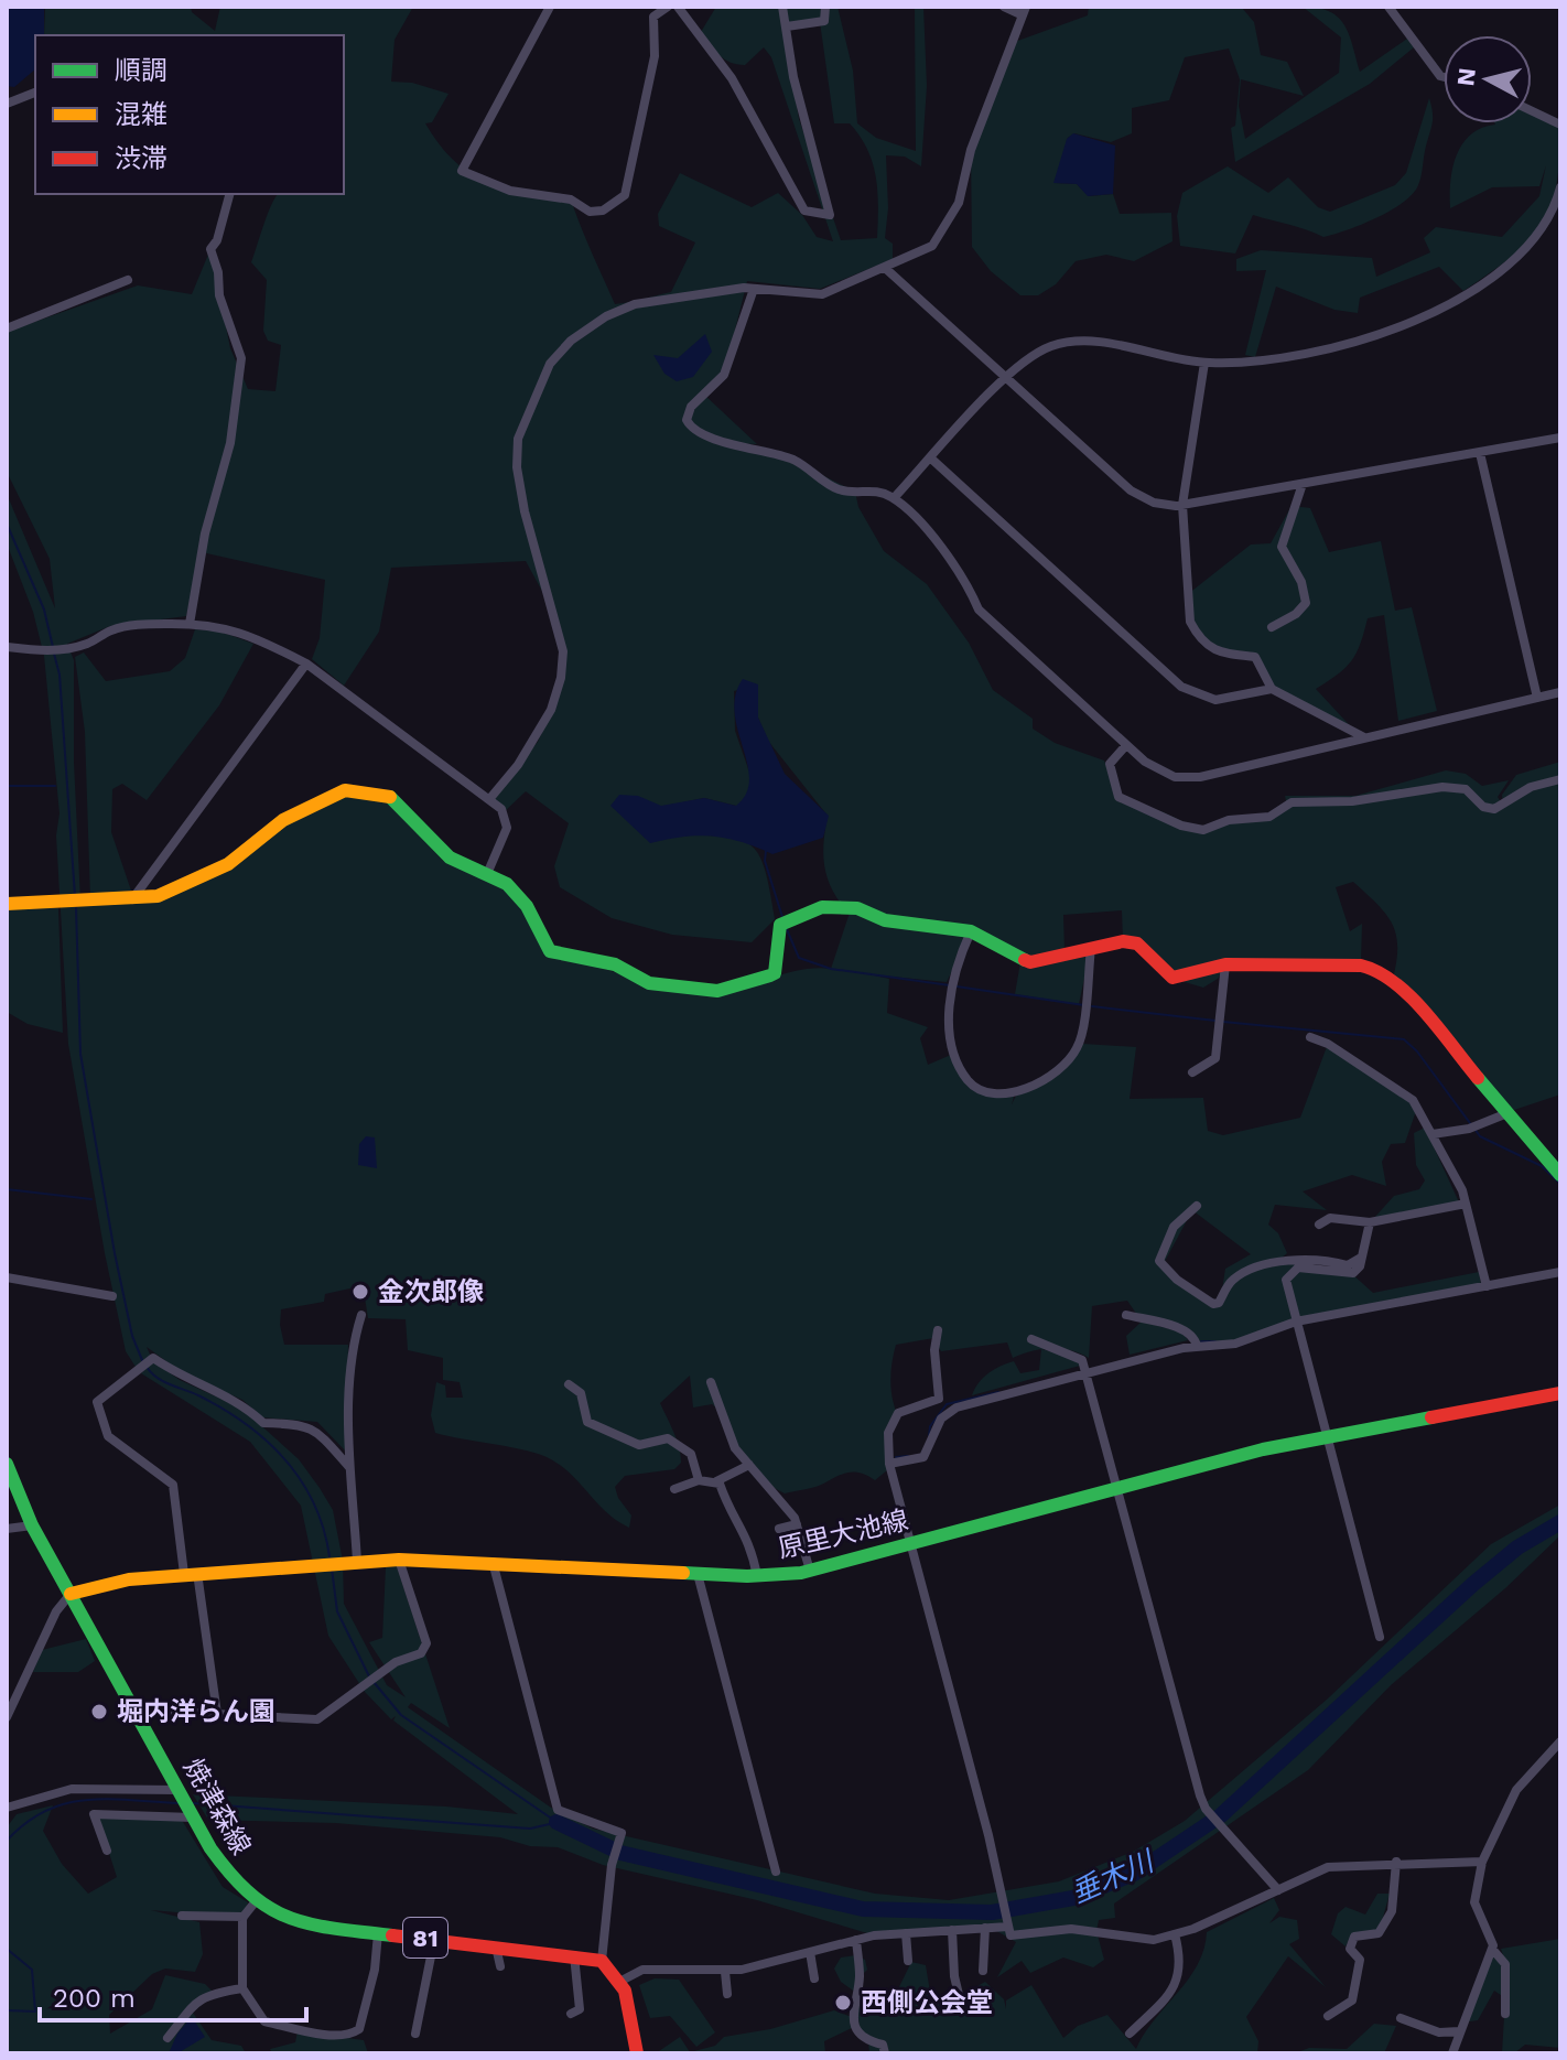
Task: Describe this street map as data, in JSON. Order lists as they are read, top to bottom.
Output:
{
  "streets": {
    "main road": ["原里大池線", "焼津森線", "81"]
  },
  "crossings": [
    ["原里大池線", "焼津森線"]
  ],
  "water": ["垂木川"],
  "places": ["金次郎像", "堀内洋らん園", "西側公会堂"],
  "legend": ["順調", "混雑", "渋滞"],
  "scale_bar": "200 m",
  "north": "left"
}
